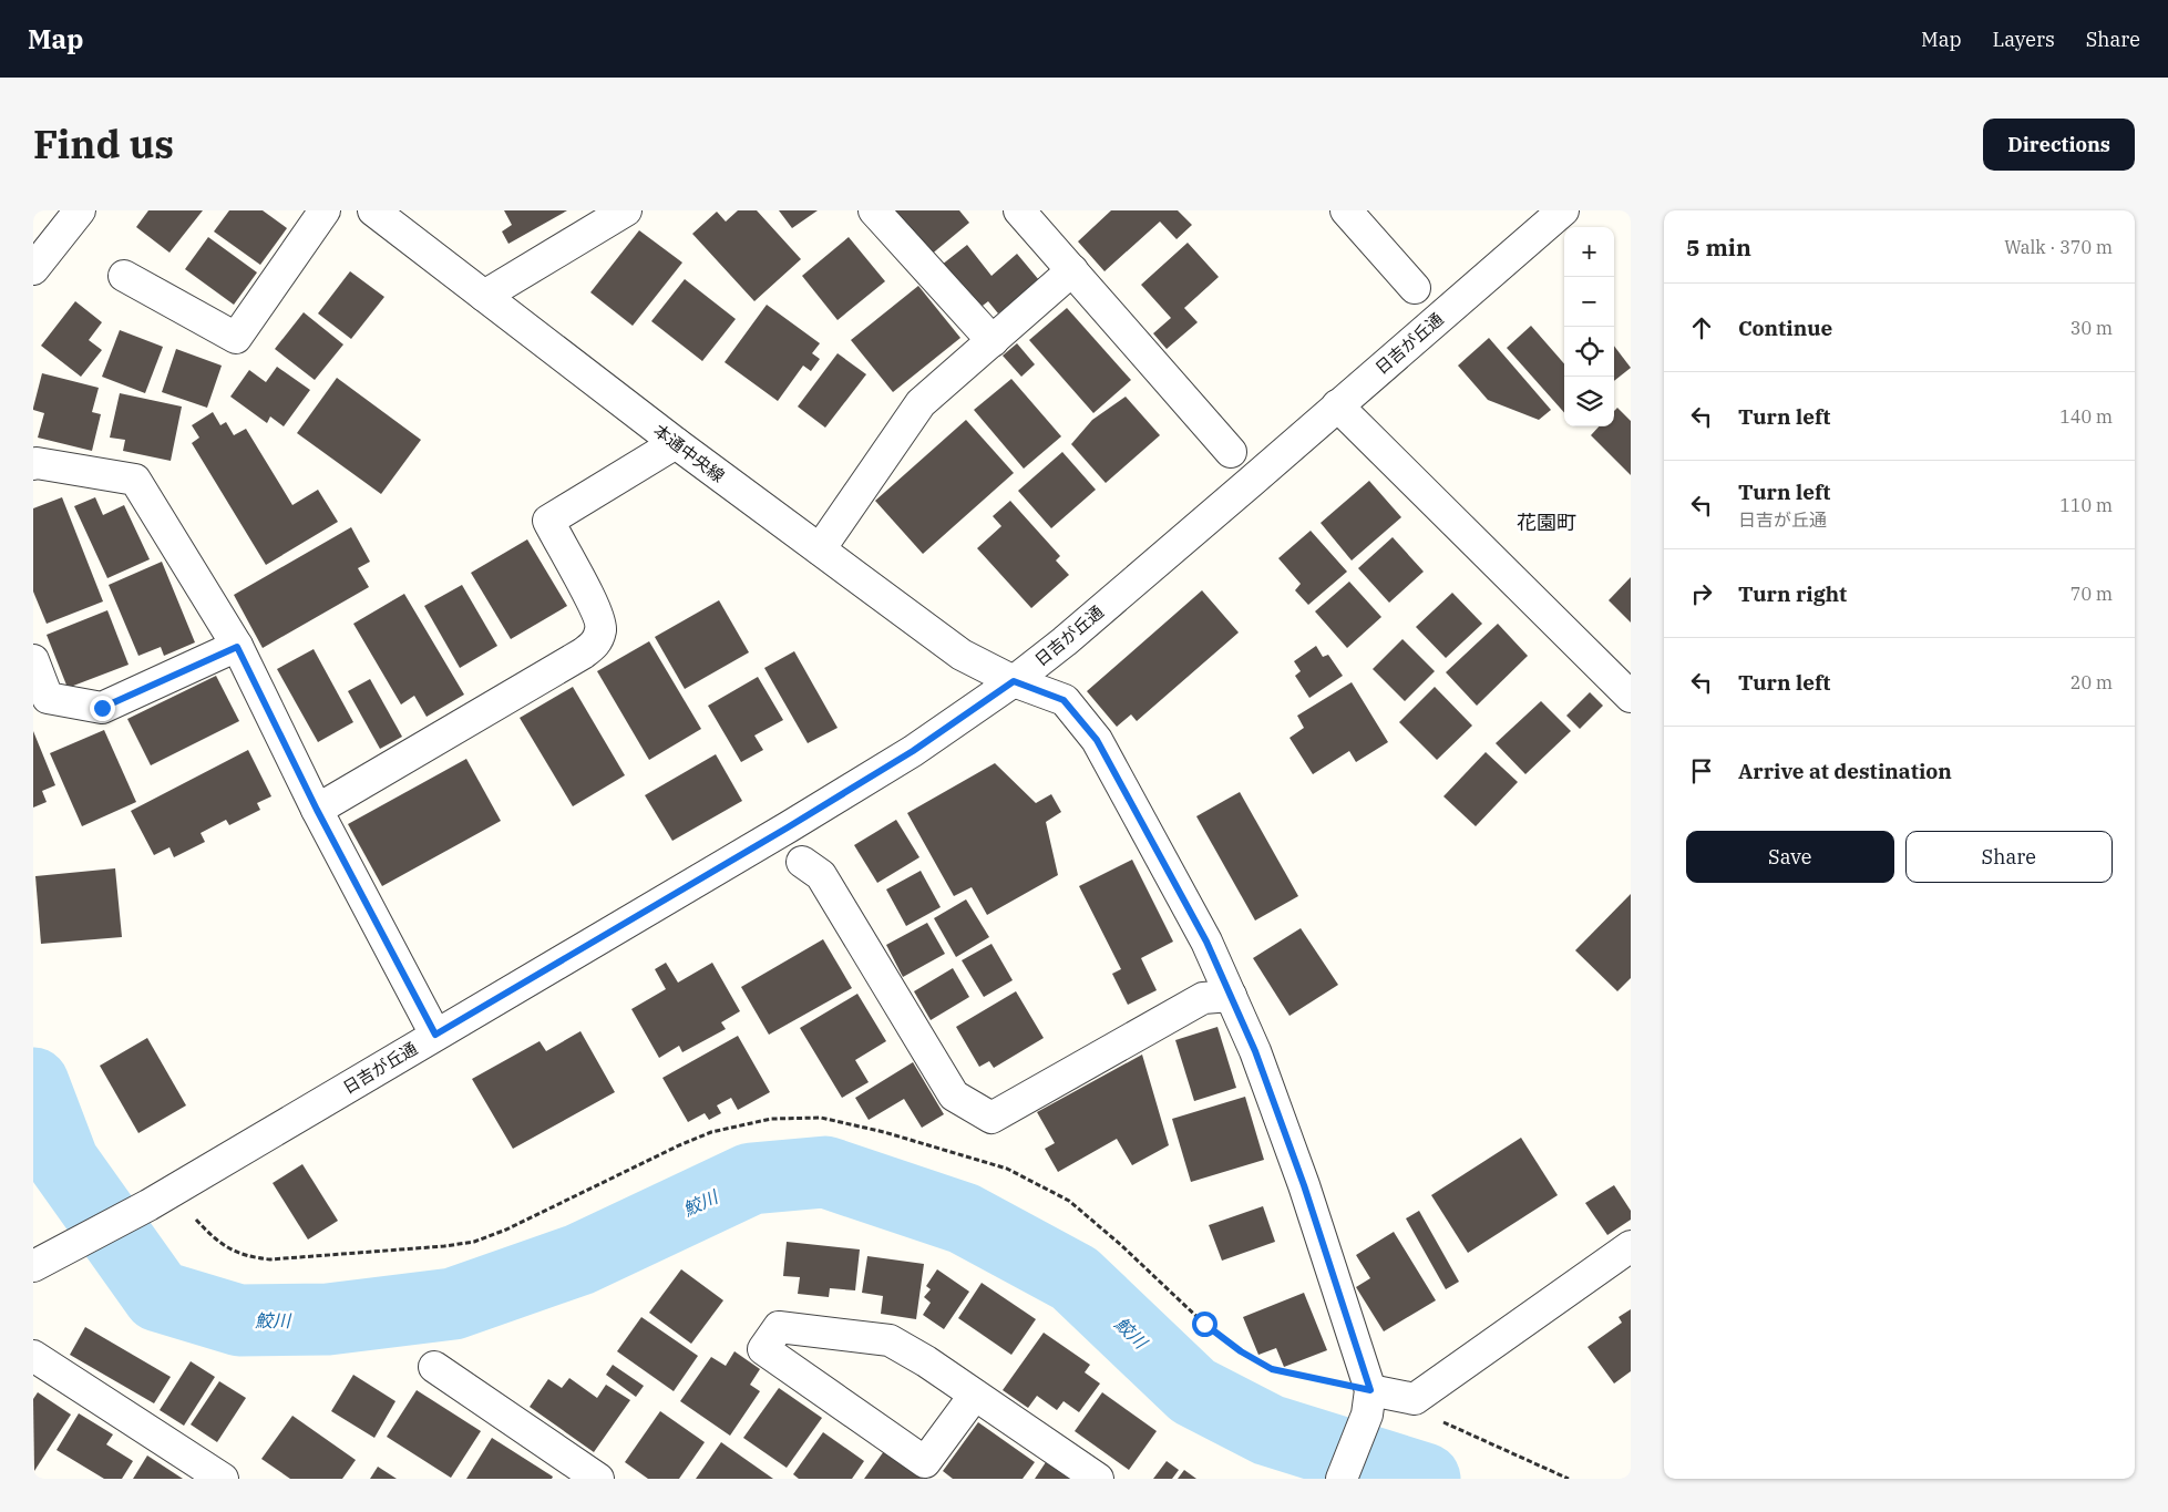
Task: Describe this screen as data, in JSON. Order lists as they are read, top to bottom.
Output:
{
  "streets": {
    "street": ["日吉が丘通", "本通中央線"]
  },
  "crossings": [
    ["日吉が丘通", "本通中央線"]
  ],
  "districts": ["花園町"],
  "water": ["鮫川"],
  "page": {
    "header": "Map",
    "nav": ["Map", "Layers", "Share"],
    "title": "Find us",
    "buttons": [
      "Directions",
      ["Save", "Share"]
    ],
    "heading": ["5 min", "Walk · 370 m"],
    "map_buttons": ["+", "−"],
    "list": [
      ["Continue", "30 m"],
      ["Turn left", "140 m"],
      ["Turn left", "日吉が丘通", "110 m"],
      ["Turn right", "70 m"],
      ["Turn left", "20 m"],
      "Arrive at destination"
    ]
  }
}
